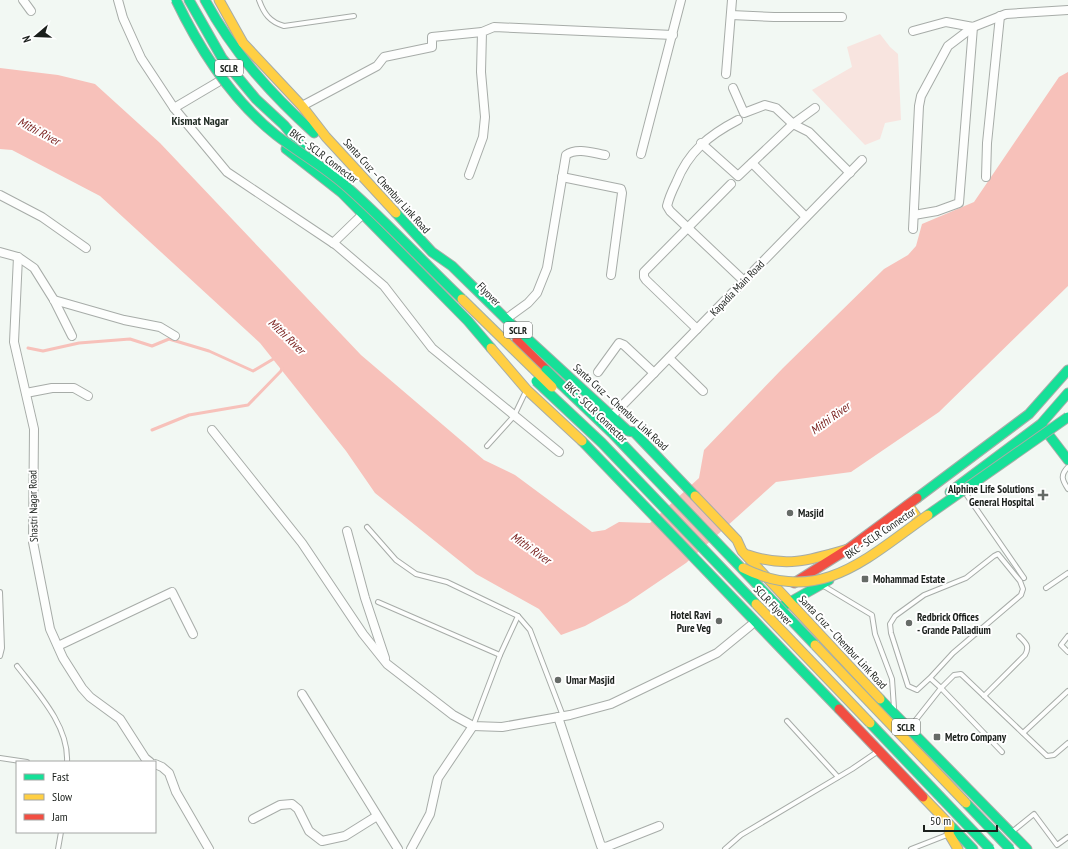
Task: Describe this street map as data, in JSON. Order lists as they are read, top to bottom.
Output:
{
  "streets": {
    "main road": [
      "SCLR",
      "BKC - SCLR Connector",
      "Santa Cruz – Chembur Link Road",
      "Flyover",
      "SCLR Flyover"
    ],
    "street": ["Kapadia Main Road", "Shastri Nagar Road"]
  },
  "crossings": [
    ["SCLR", "Santa Cruz – Chembur Link Road"],
    ["SCLR", "SCLR Flyover"],
    ["Santa Cruz – Chembur Link Road", "Kapadia Main Road"],
    ["Santa Cruz – Chembur Link Road", "Flyover"]
  ],
  "districts": ["Kismat Nagar"],
  "water": ["Mithi River"],
  "places": {
    "health": ["Alphine Life Solutions General Hospital"],
    "other": [
      "Masjid",
      "Hotel Ravi Pure Veg",
      "Redbrick Offices - Grande Palladium",
      "Umar Masjid"
    ],
    "transit": ["Mohammad Estate", "Metro Company"]
  },
  "legend": ["Fast", "Slow", "Jam"],
  "scale_bar": "50 m",
  "north": "left"
}
